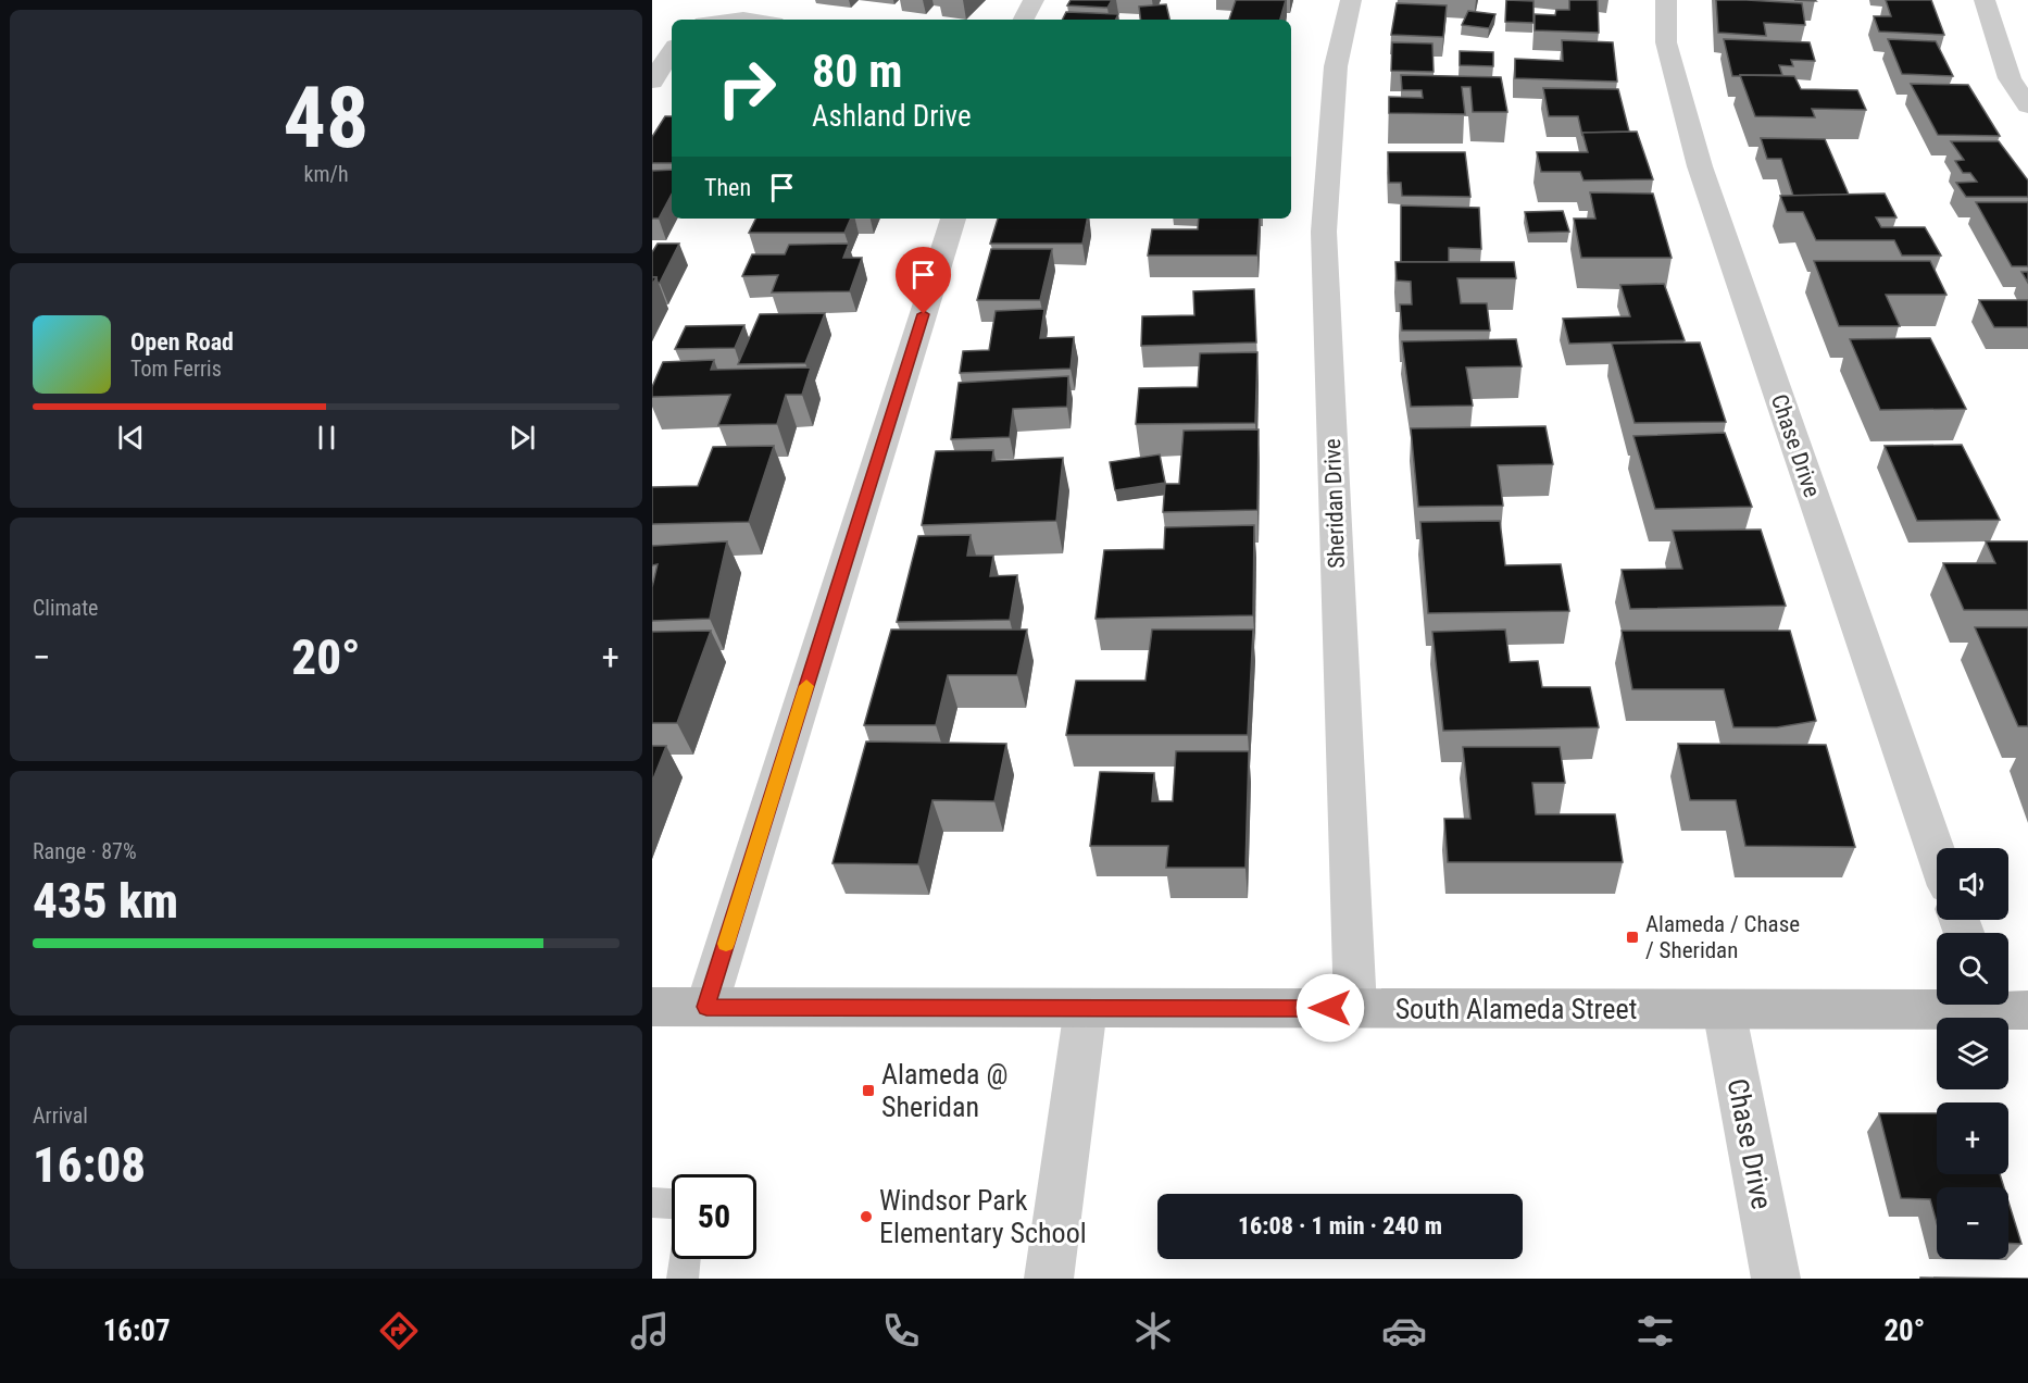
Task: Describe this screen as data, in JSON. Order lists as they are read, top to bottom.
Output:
{
  "streets": {
    "main road": ["South Alameda Street"],
    "street": ["Chase Drive", "Sheridan Drive"]
  },
  "crossings": [
    ["Chase Drive", "South Alameda Street"],
    ["Sheridan Drive", "South Alameda Street"]
  ],
  "places": {
    "transit": ["Alameda / Chase / Sheridan", "Alameda @ Sheridan"],
    "other": ["Windsor Park Elementary School"]
  },
  "page": {
    "tile": [
      ["48", "km/h"],
      "Climate",
      ["Range · 87%", "435 km"],
      ["Arrival", "16:08"]
    ],
    "turn": ["80 m", "Ashland Drive"],
    "then": "Then",
    "song": ["Open Road", "Tom Ferris"],
    "heat": ["−", "20°", "+"],
    "map_buttons": ["+", "−"],
    "limit": "50",
    "trip": "16:08 · 1 min · 240 m",
    "tabs": ["16:07", "20°"]
  }
}
